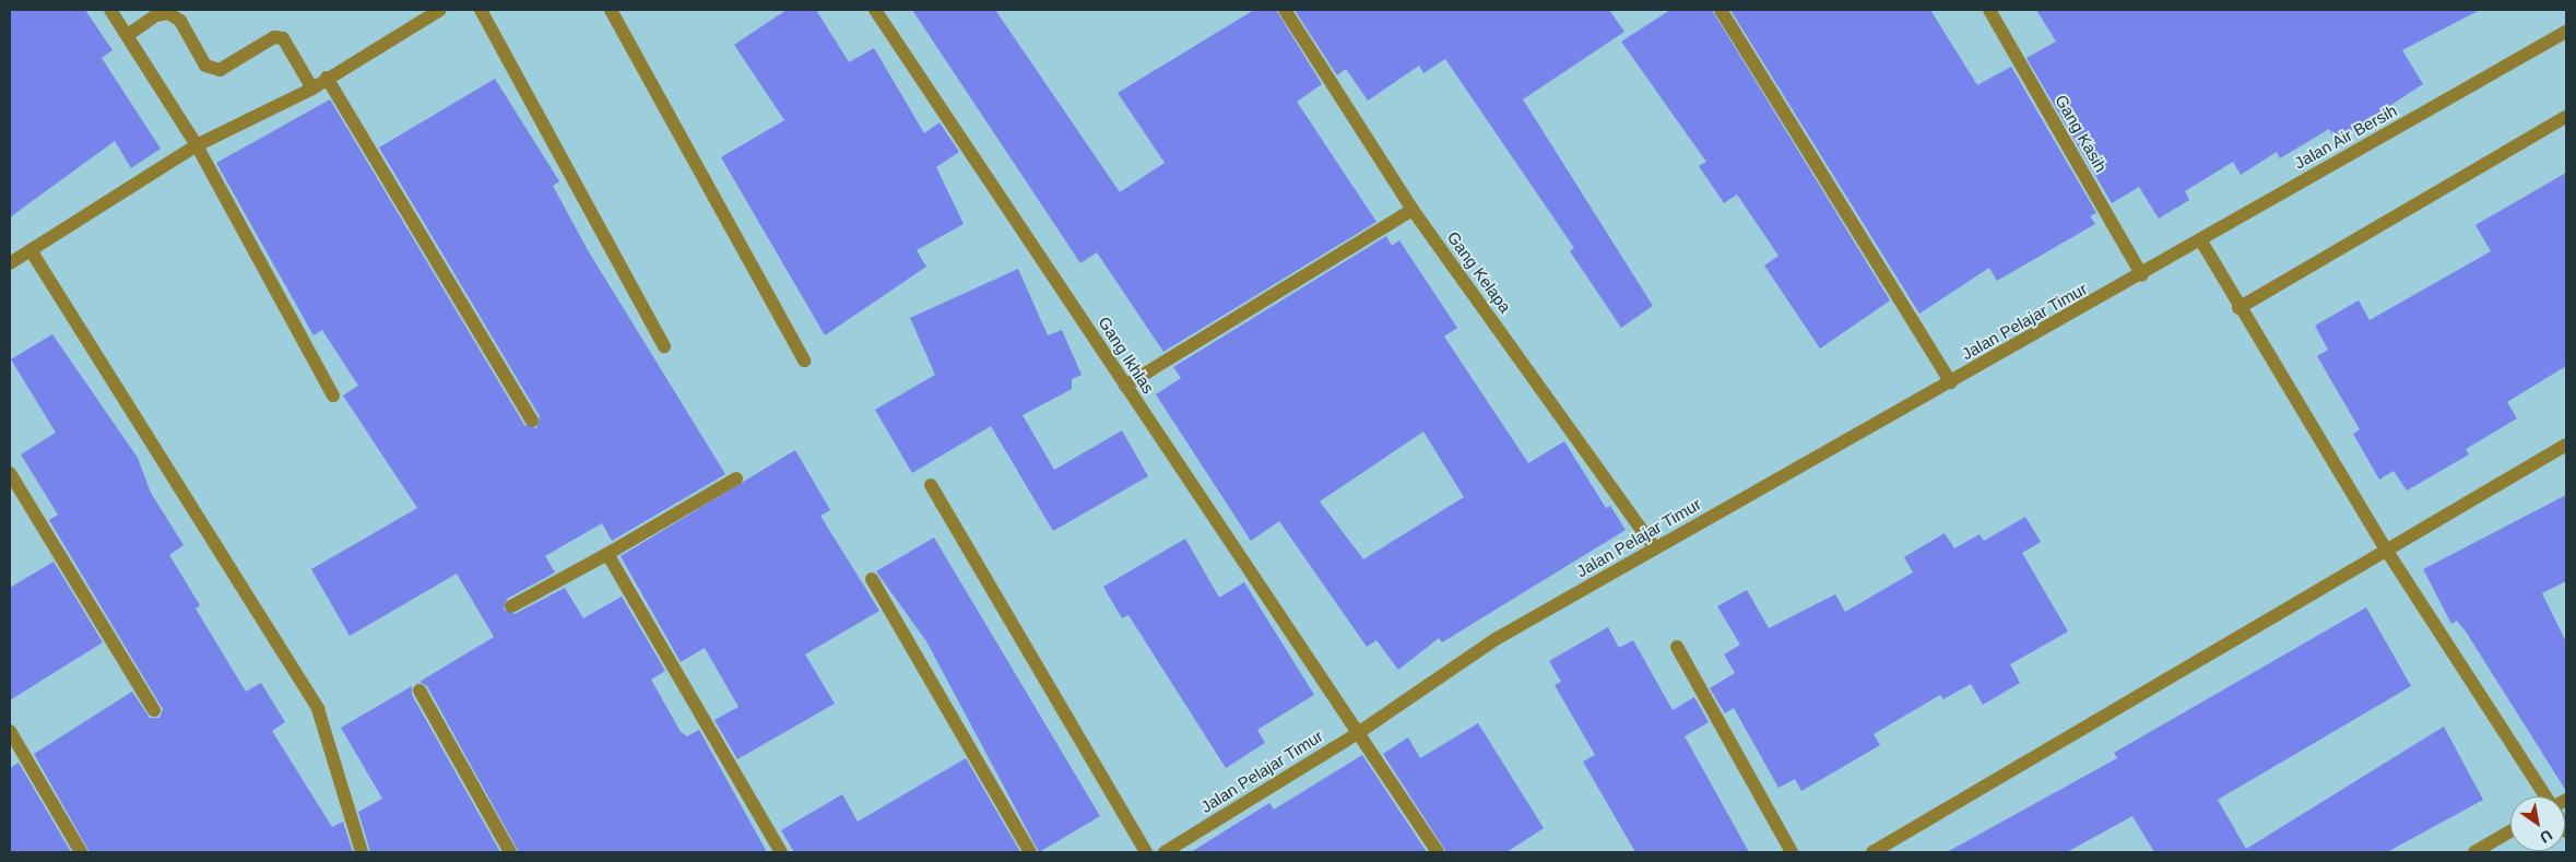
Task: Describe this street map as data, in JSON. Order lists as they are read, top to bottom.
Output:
{
  "streets": {
    "street": [
      "Gang Kasih",
      "Jalan Air Bersih",
      "Gang Kelapa",
      "Jalan Pelajar Timur",
      "Gang Ikhlas"
    ]
  },
  "crossings": [
    ["Gang Kasih", "Jalan Air Bersih"],
    ["Gang Kasih", "Jalan Pelajar Timur"],
    ["Jalan Air Bersih", "Jalan Pelajar Timur"],
    ["Gang Kelapa", "Jalan Pelajar Timur"],
    ["Jalan Pelajar Timur", "Gang Ikhlas"]
  ],
  "north": "bottom right"
}
